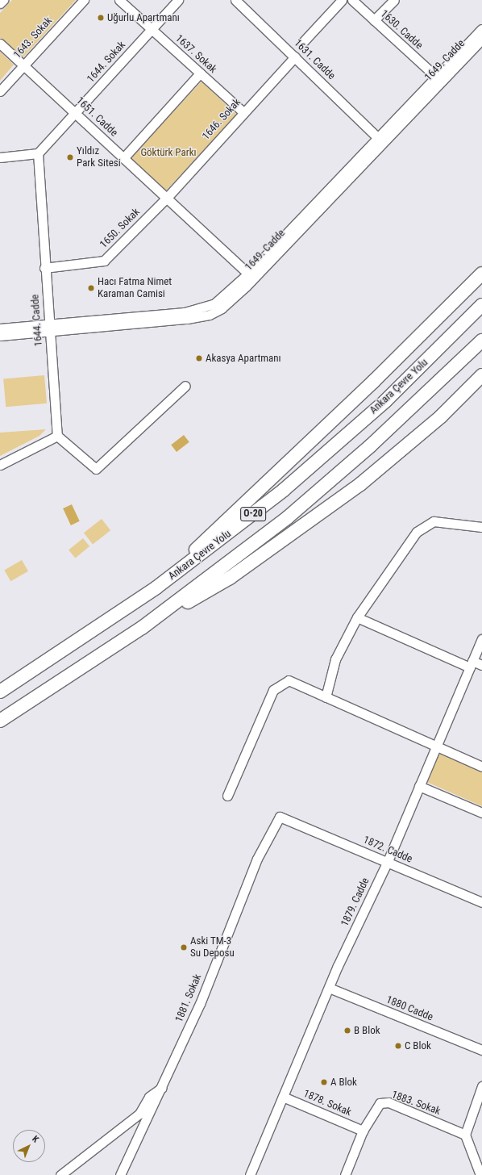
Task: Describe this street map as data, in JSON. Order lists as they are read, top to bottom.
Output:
{
  "streets": {
    "highway": ["Ankara Çevre Yolu", "O-20"],
    "street": [
      "1630. Cadde",
      "1643. Sokak",
      "1637. Sokak",
      "1631. Cadde",
      "1649. Cadde",
      "1644. Sokak",
      "1651. Cadde",
      "1646. Sokak",
      "1650. Sokak",
      "1644. Cadde",
      "1872. Cadde",
      "1879. Cadde",
      "1881. Sokak",
      "1880 Cadde",
      "1878. Sokak",
      "1883. Sokak"
    ]
  },
  "crossings": [
    ["1630. Cadde", "1649. Cadde"],
    ["1643. Sokak", "1651. Cadde"],
    ["1637. Sokak", "1644. Sokak"],
    ["1637. Sokak", "1646. Sokak"],
    ["1631. Cadde", "1649. Cadde"],
    ["1631. Cadde", "1646. Sokak"],
    ["1649. Cadde", "1651. Cadde"],
    ["1649. Cadde", "1644. Cadde"],
    ["1644. Sokak", "1651. Cadde"],
    ["1644. Sokak", "1644. Cadde"],
    ["1651. Cadde", "1646. Sokak"],
    ["1651. Cadde", "1650. Sokak"],
    ["1646. Sokak", "1650. Sokak"],
    ["1650. Sokak", "1644. Cadde"],
    ["1872. Cadde", "1879. Cadde"],
    ["1872. Cadde", "1881. Sokak"],
    ["1879. Cadde", "1880 Cadde"],
    ["1879. Cadde", "1878. Sokak"],
    ["1878. Sokak", "1883. Sokak"]
  ],
  "parks": ["Göktürk Parkı"],
  "places": [
    "Uğurlu Apartmanı",
    "Yıldız Park Sitesi",
    "Hacı Fatma Nimet Karaman Camisi",
    "Akasya Apartmanı",
    "Aski TM-3 Su Deposu",
    "B Blok",
    "C Blok",
    "A Blok"
  ],
  "north": "top right"
}
